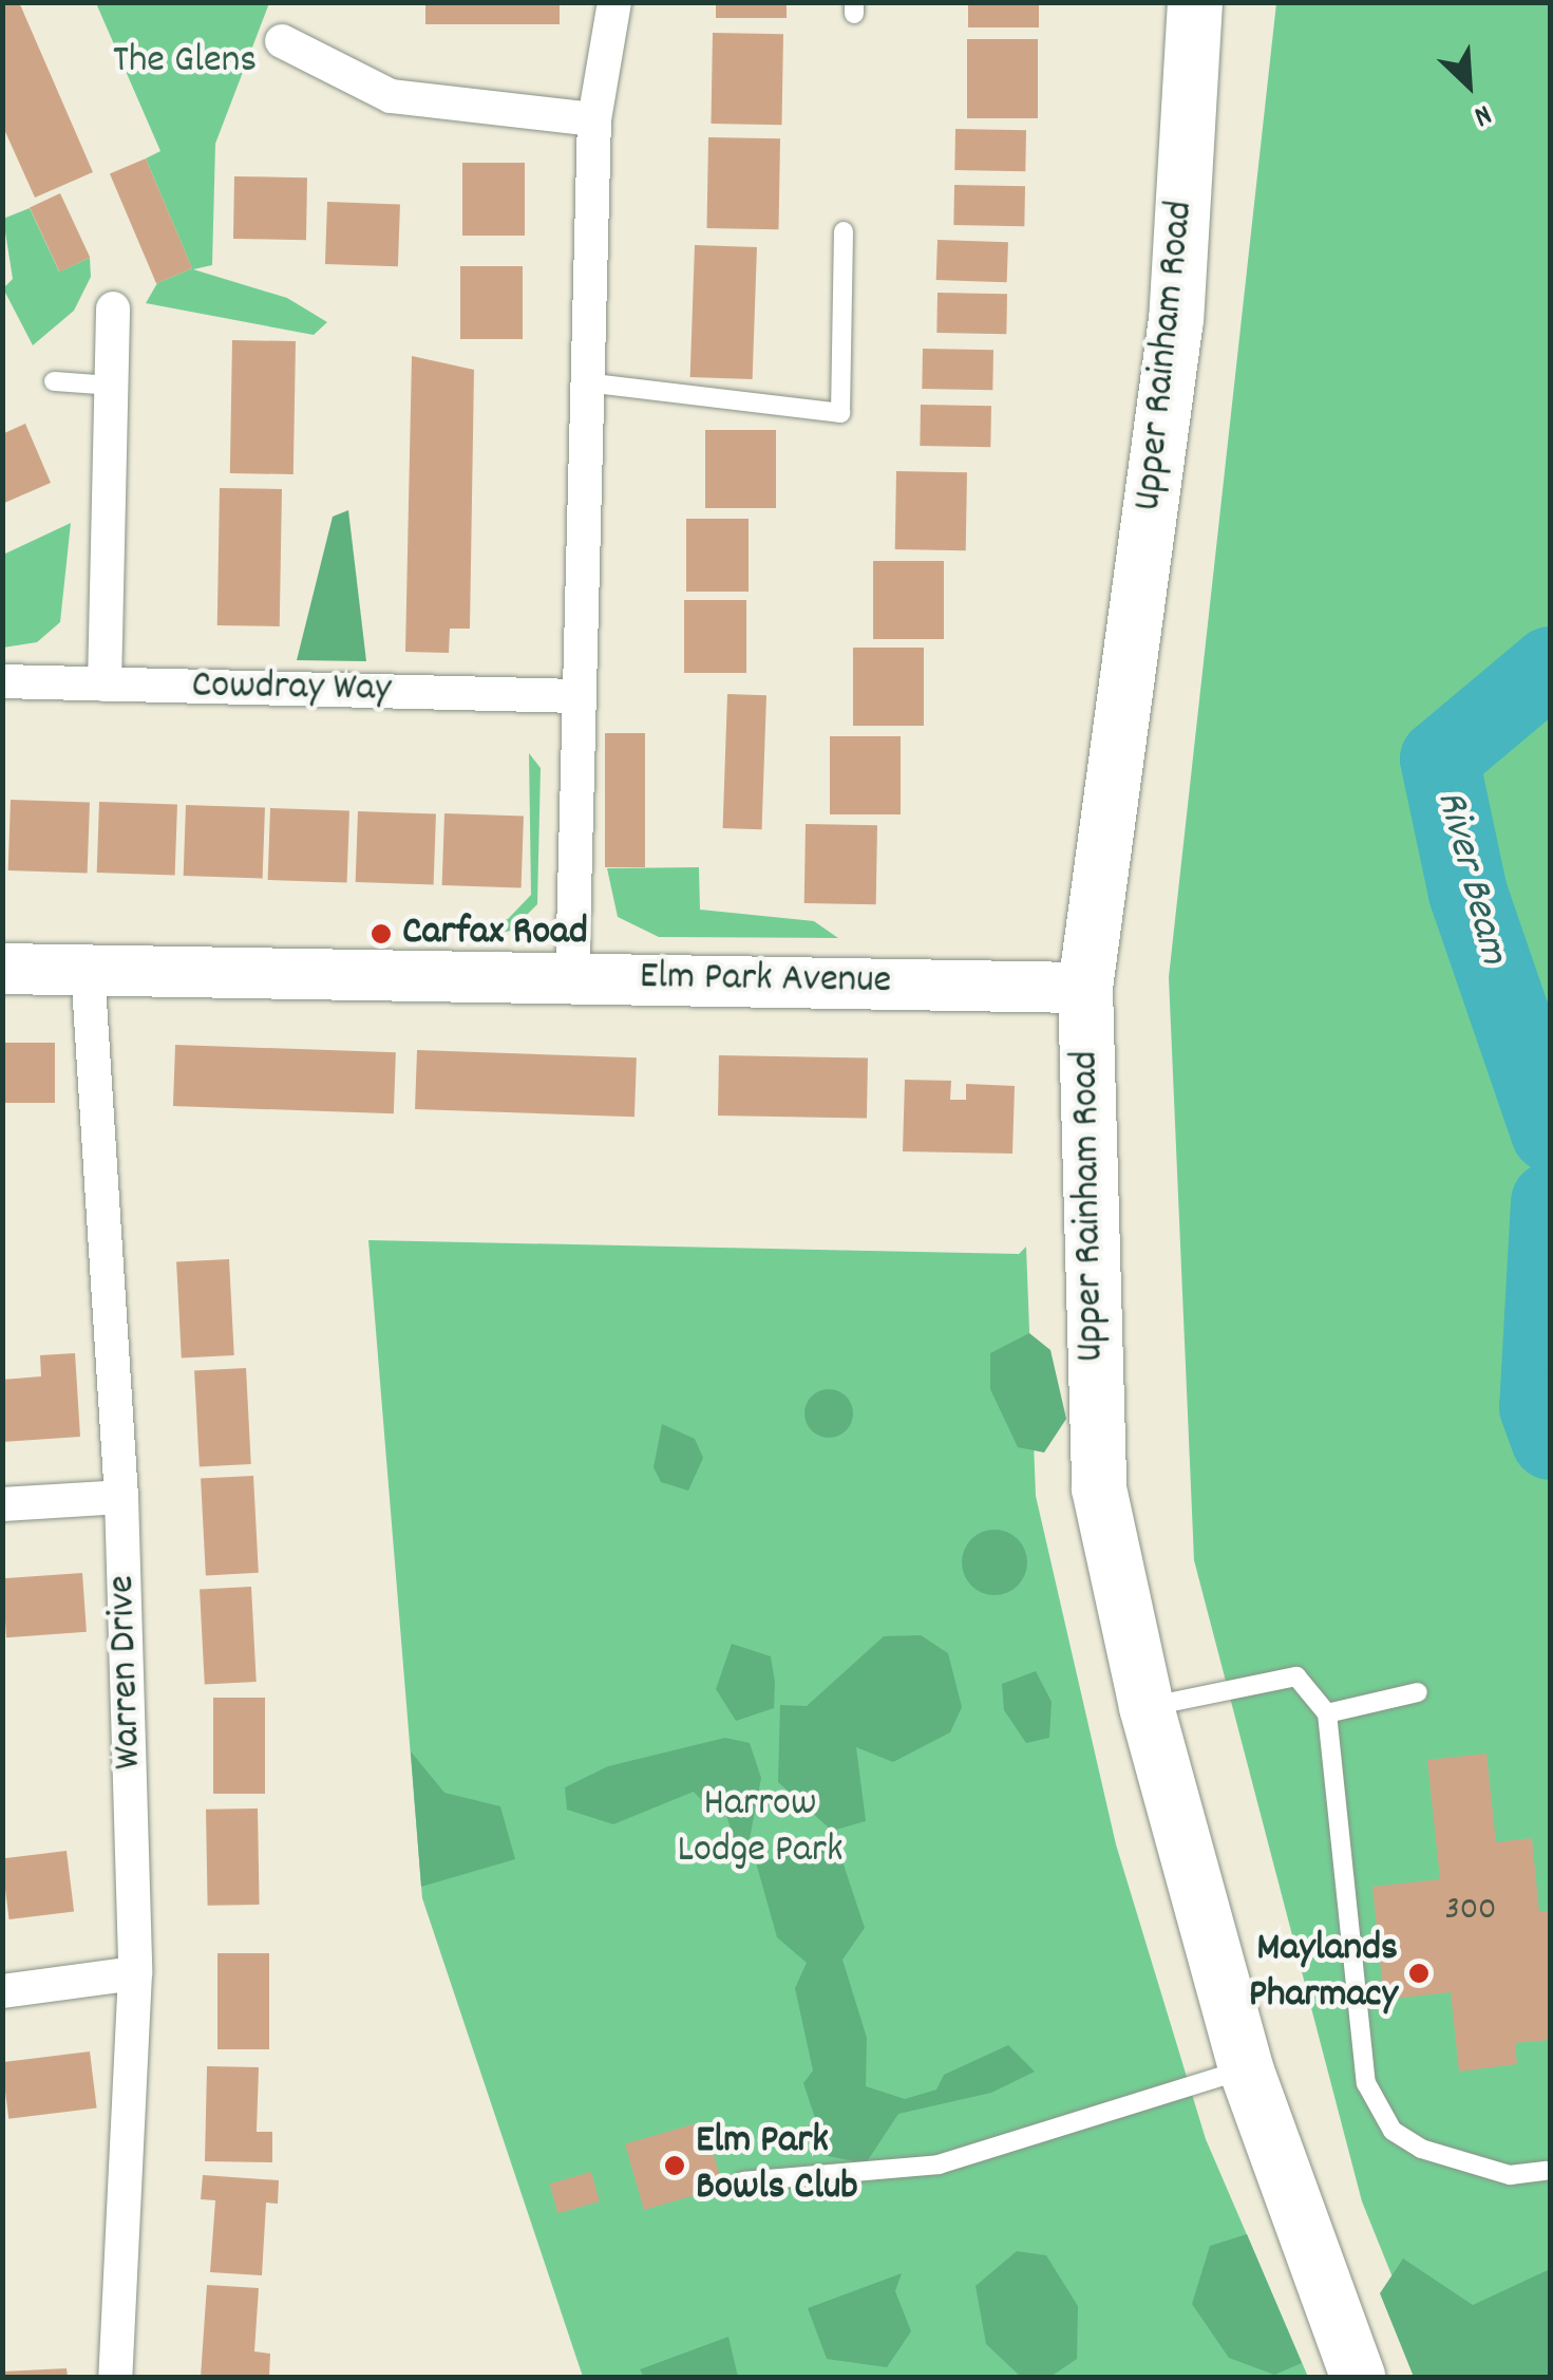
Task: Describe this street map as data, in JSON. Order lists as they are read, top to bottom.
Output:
{
  "streets": {
    "main road": ["Upper Rainham Road"],
    "street": ["Cowdray Way", "Elm Park Avenue", "Warren Drive"]
  },
  "crossings": [
    ["Upper Rainham Road", "Elm Park Avenue"],
    ["Elm Park Avenue", "Warren Drive"]
  ],
  "water": ["River Beam"],
  "parks": ["The Glens", "Harrow Lodge Park"],
  "places": ["Carfax Road", "Maylands Pharmacy", "Elm Park Bowls Club"],
  "house_numbers": ["300"],
  "north": "bottom right"
}
